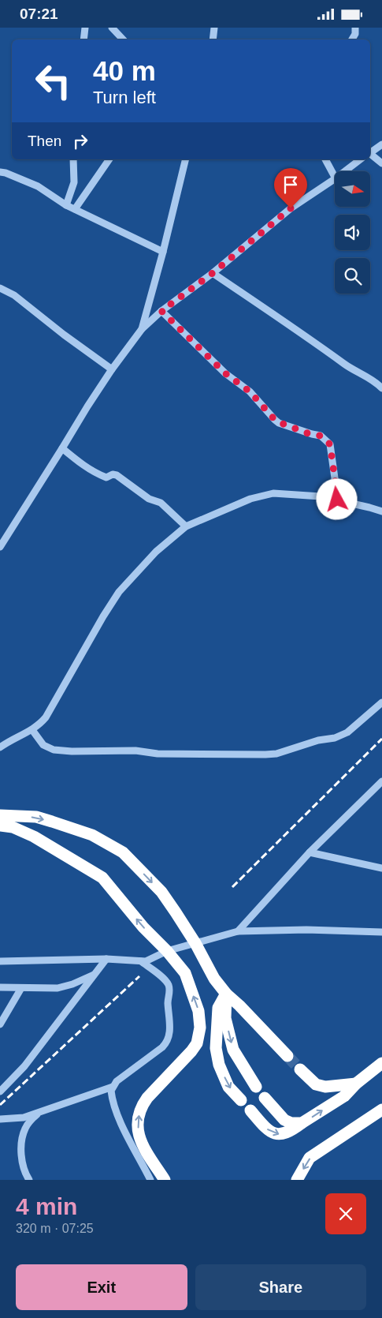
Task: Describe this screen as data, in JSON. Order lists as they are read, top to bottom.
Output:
{
  "north": "right",
  "page": {
    "status": "07:21",
    "turn": ["40 m", "Turn left"],
    "then": "Then",
    "heading": ["4 min", "320 m · 07:25"],
    "buttons": ["Exit", "Share"]
  }
}
